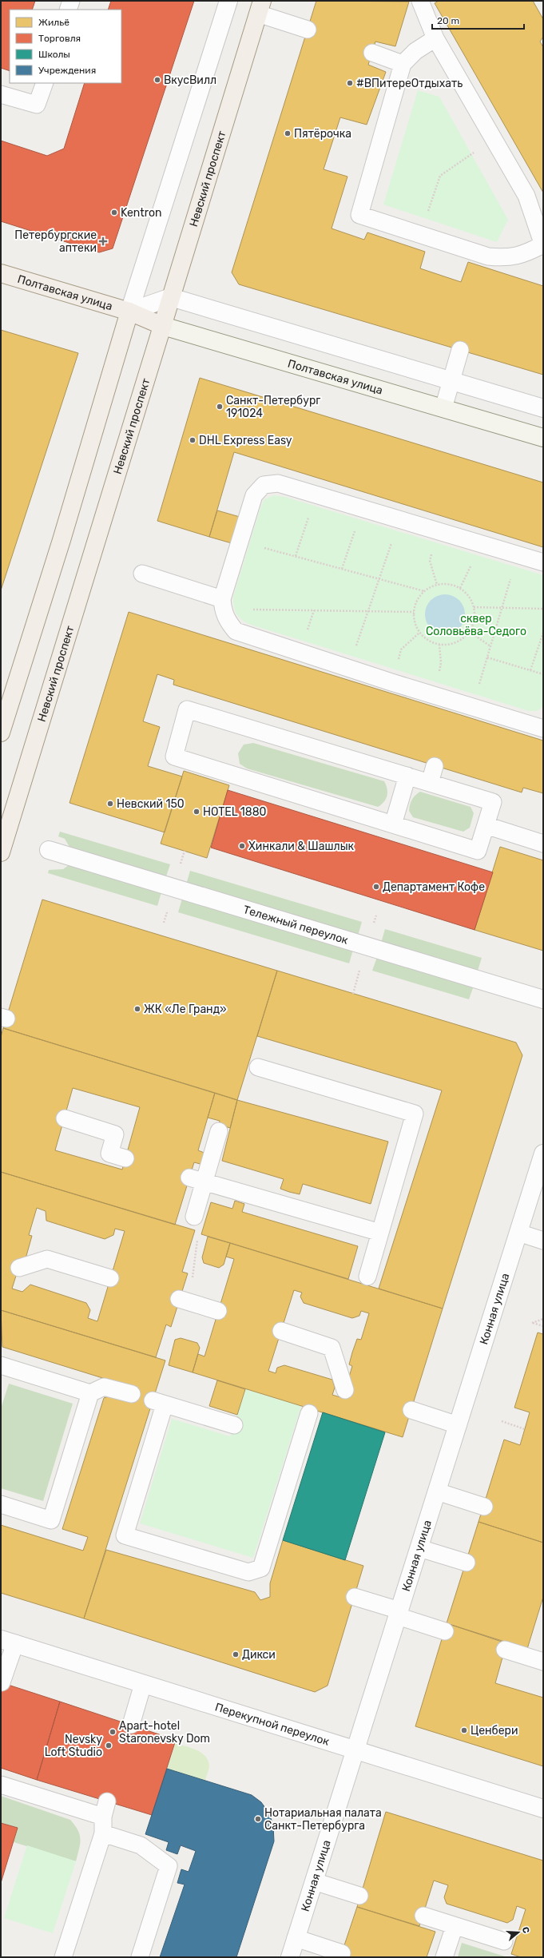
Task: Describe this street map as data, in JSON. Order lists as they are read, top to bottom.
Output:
{
  "streets": {
    "main road": ["Невский проспект", "Полтавская улица"],
    "street": ["Тележный переулок", "Конная улица", "Перекупной переулок"]
  },
  "crossings": [
    ["Невский проспект", "Полтавская улица"],
    ["Конная улица", "Перекупной переулок"]
  ],
  "parks": ["сквер Соловьёва-Седого"],
  "places": {
    "other": [
      "ВкусВилл",
      "#ВПитереОтдыхать",
      "Пятёрочка",
      "Kentron",
      "Санкт-Петербург 191024",
      "DHL Express Easy",
      "Невский 150",
      "HOTEL 1880",
      "Хинкали & Шашлык",
      "Департамент Кофе",
      "ЖК «Ле Гранд»",
      "Дикси",
      "Ценбери",
      "Apart-hotel Staronevsky Dom",
      "Nevsky Loft Studio",
      "Нотариальная палата Санкт-Петербурга"
    ],
    "health": ["Петербургские аптеки"]
  },
  "legend": [
    "Жильё",
    "Торговля",
    "Школы",
    "Учреждения"
  ],
  "scale_bar": "20 m",
  "north": "right"
}
